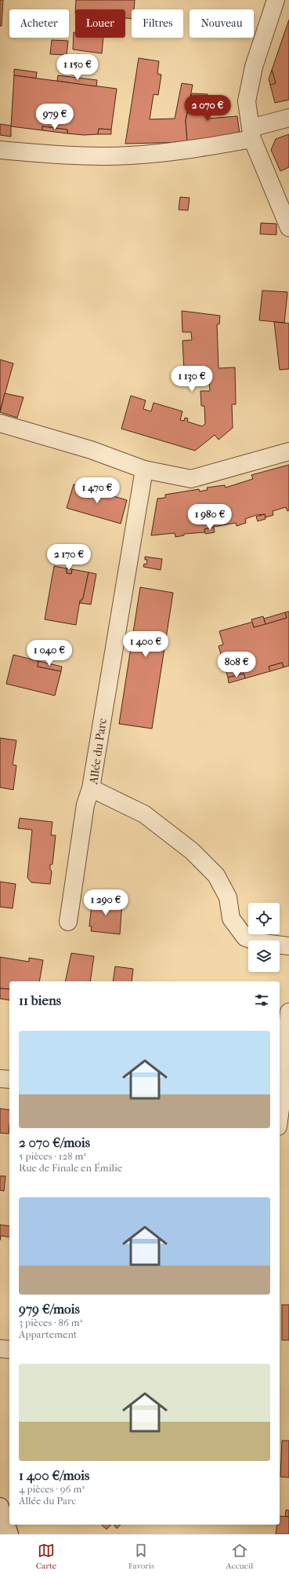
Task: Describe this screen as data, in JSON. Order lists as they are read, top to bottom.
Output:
{
  "streets": {
    "street": ["Allée du Parc"]
  },
  "page": {
    "chip": [
      "Acheter",
      "Louer",
      "Filtres",
      "Nouveau"
    ],
    "price": [
      "1 150 €",
      "2 070 €",
      "979 €",
      "1 130 €",
      "1 470 €",
      "1 980 €",
      "2 170 €",
      "1 400 €",
      "1 040 €",
      "808 €",
      "1 290 €"
    ],
    "heading": "11 biens",
    "list": [
      {
        "name": "2 070 €/mois",
        "note": "5 pièces · 128 m² · Rue de Finale en Émilie"
      },
      {
        "name": "979 €/mois",
        "note": "3 pièces · 86 m² · Appartement"
      },
      {
        "name": "1 400 €/mois",
        "note": "4 pièces · 96 m² · Allée du Parc"
      }
    ],
    "tabs": ["Carte", "Favoris", "Accueil"]
  }
}
